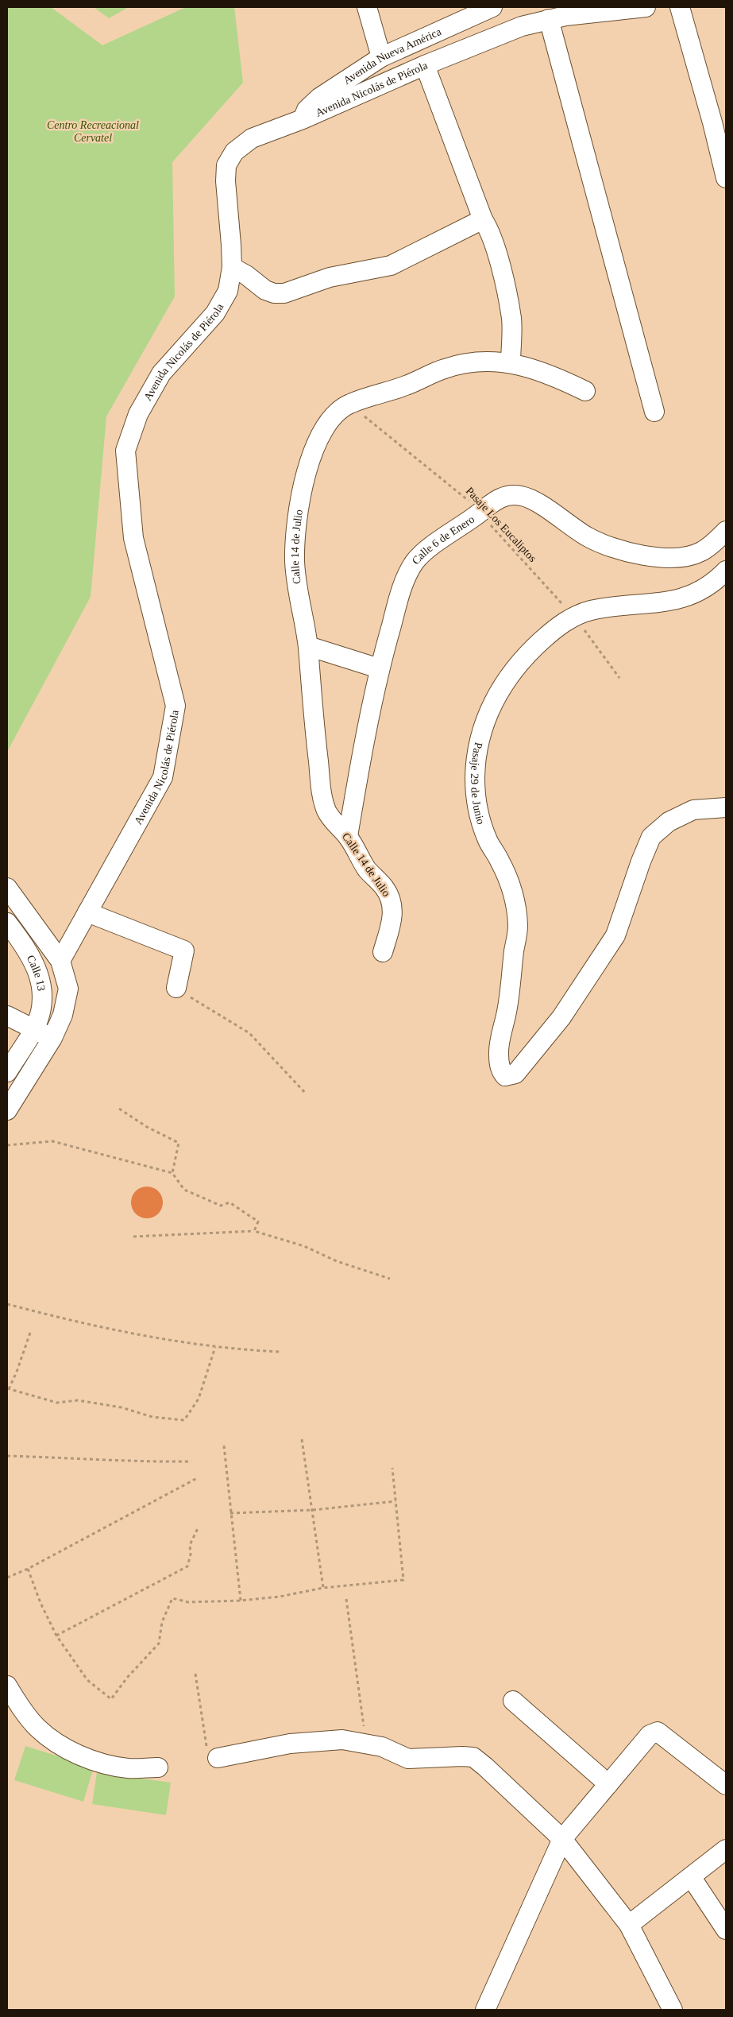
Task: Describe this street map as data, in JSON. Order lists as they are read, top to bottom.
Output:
{
  "streets": {
    "street": [
      "Avenida Nueva América",
      "Avenida Nicolás de Piérola",
      "Calle 6 de Enero",
      "Calle 14 de Julio",
      "Pasaje 29 de Junio",
      "Calle 13"
    ],
    "path": ["Pasaje Los Eucaliptos"]
  },
  "crossings": [
    ["Avenida Nueva América", "Avenida Nicolás de Piérola"],
    ["Pasaje Los Eucaliptos", "Calle 6 de Enero"],
    ["Pasaje Los Eucaliptos", "Calle 14 de Julio"],
    ["Pasaje Los Eucaliptos", "Pasaje 29 de Junio"],
    ["Calle 6 de Enero", "Calle 14 de Julio"]
  ],
  "parks": ["Centro Recreacional Cervatel"]
}
